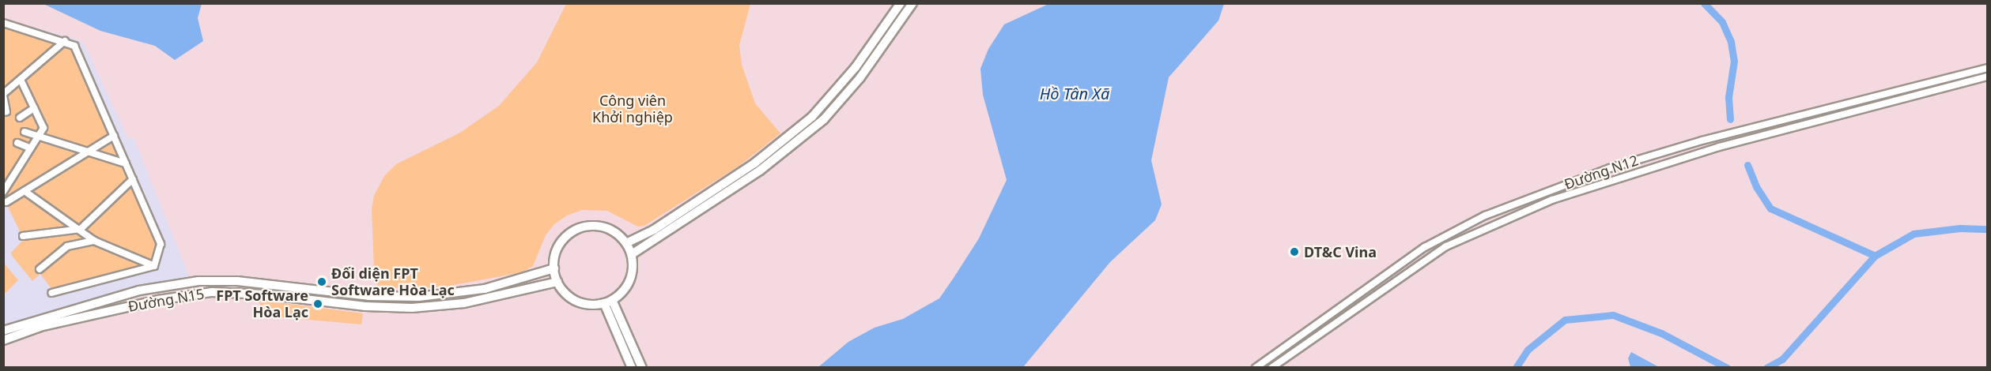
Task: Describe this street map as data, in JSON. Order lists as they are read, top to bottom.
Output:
{
  "streets": {
    "street": ["Đường N12", "Đường N15"]
  },
  "water": ["Hồ Tân Xã"],
  "parks": ["Công viên Khởi nghiệp"],
  "places": ["DT&C Vina", "Đối diện FPT Software Hòa Lạc", "FPT Software Hòa Lạc"]
}
